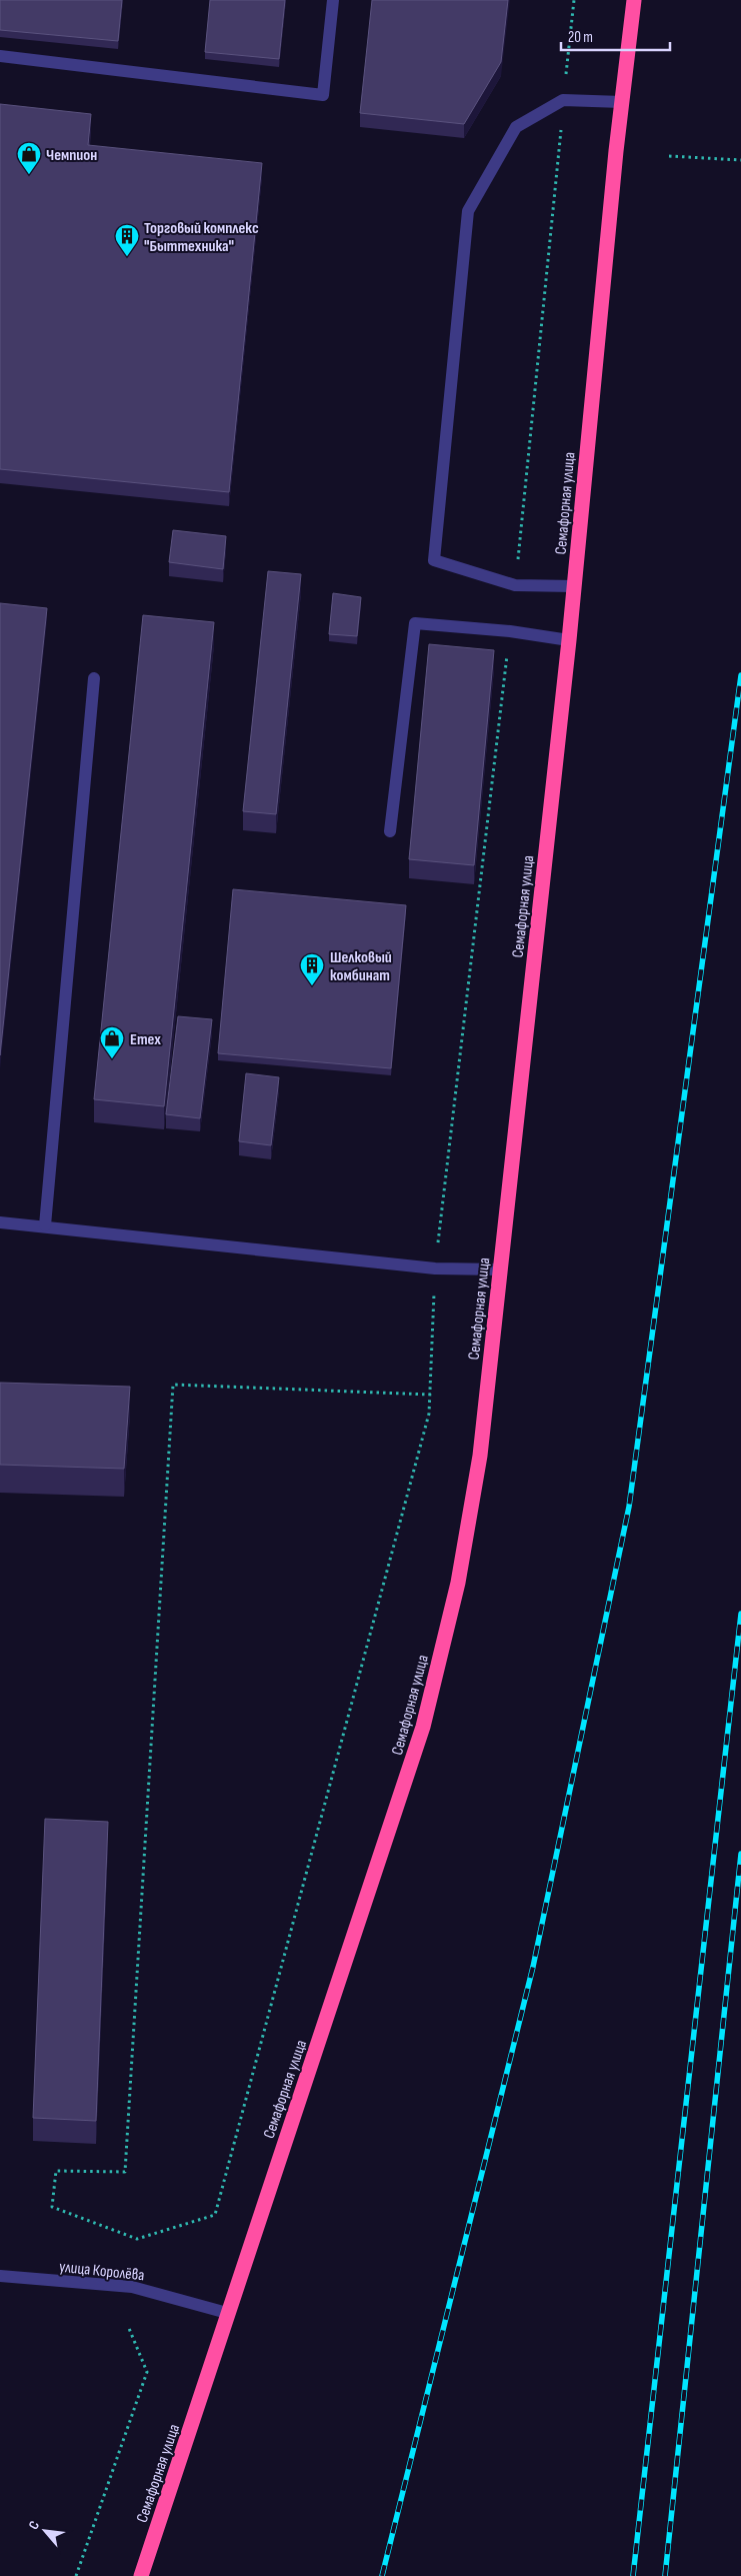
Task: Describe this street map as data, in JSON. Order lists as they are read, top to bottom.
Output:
{
  "streets": {
    "highway": ["Семафорная улица"],
    "street": ["улица Королёва"]
  },
  "crossings": [
    ["Семафорная улица", "улица Королёва"]
  ],
  "places": {
    "shop": ["Чемпион", "Emex"],
    "building": ["Торговый комплекс \"Быттехника\"", "Шелковый комбинат"]
  },
  "scale_bar": "20 m",
  "north": "top left"
}
